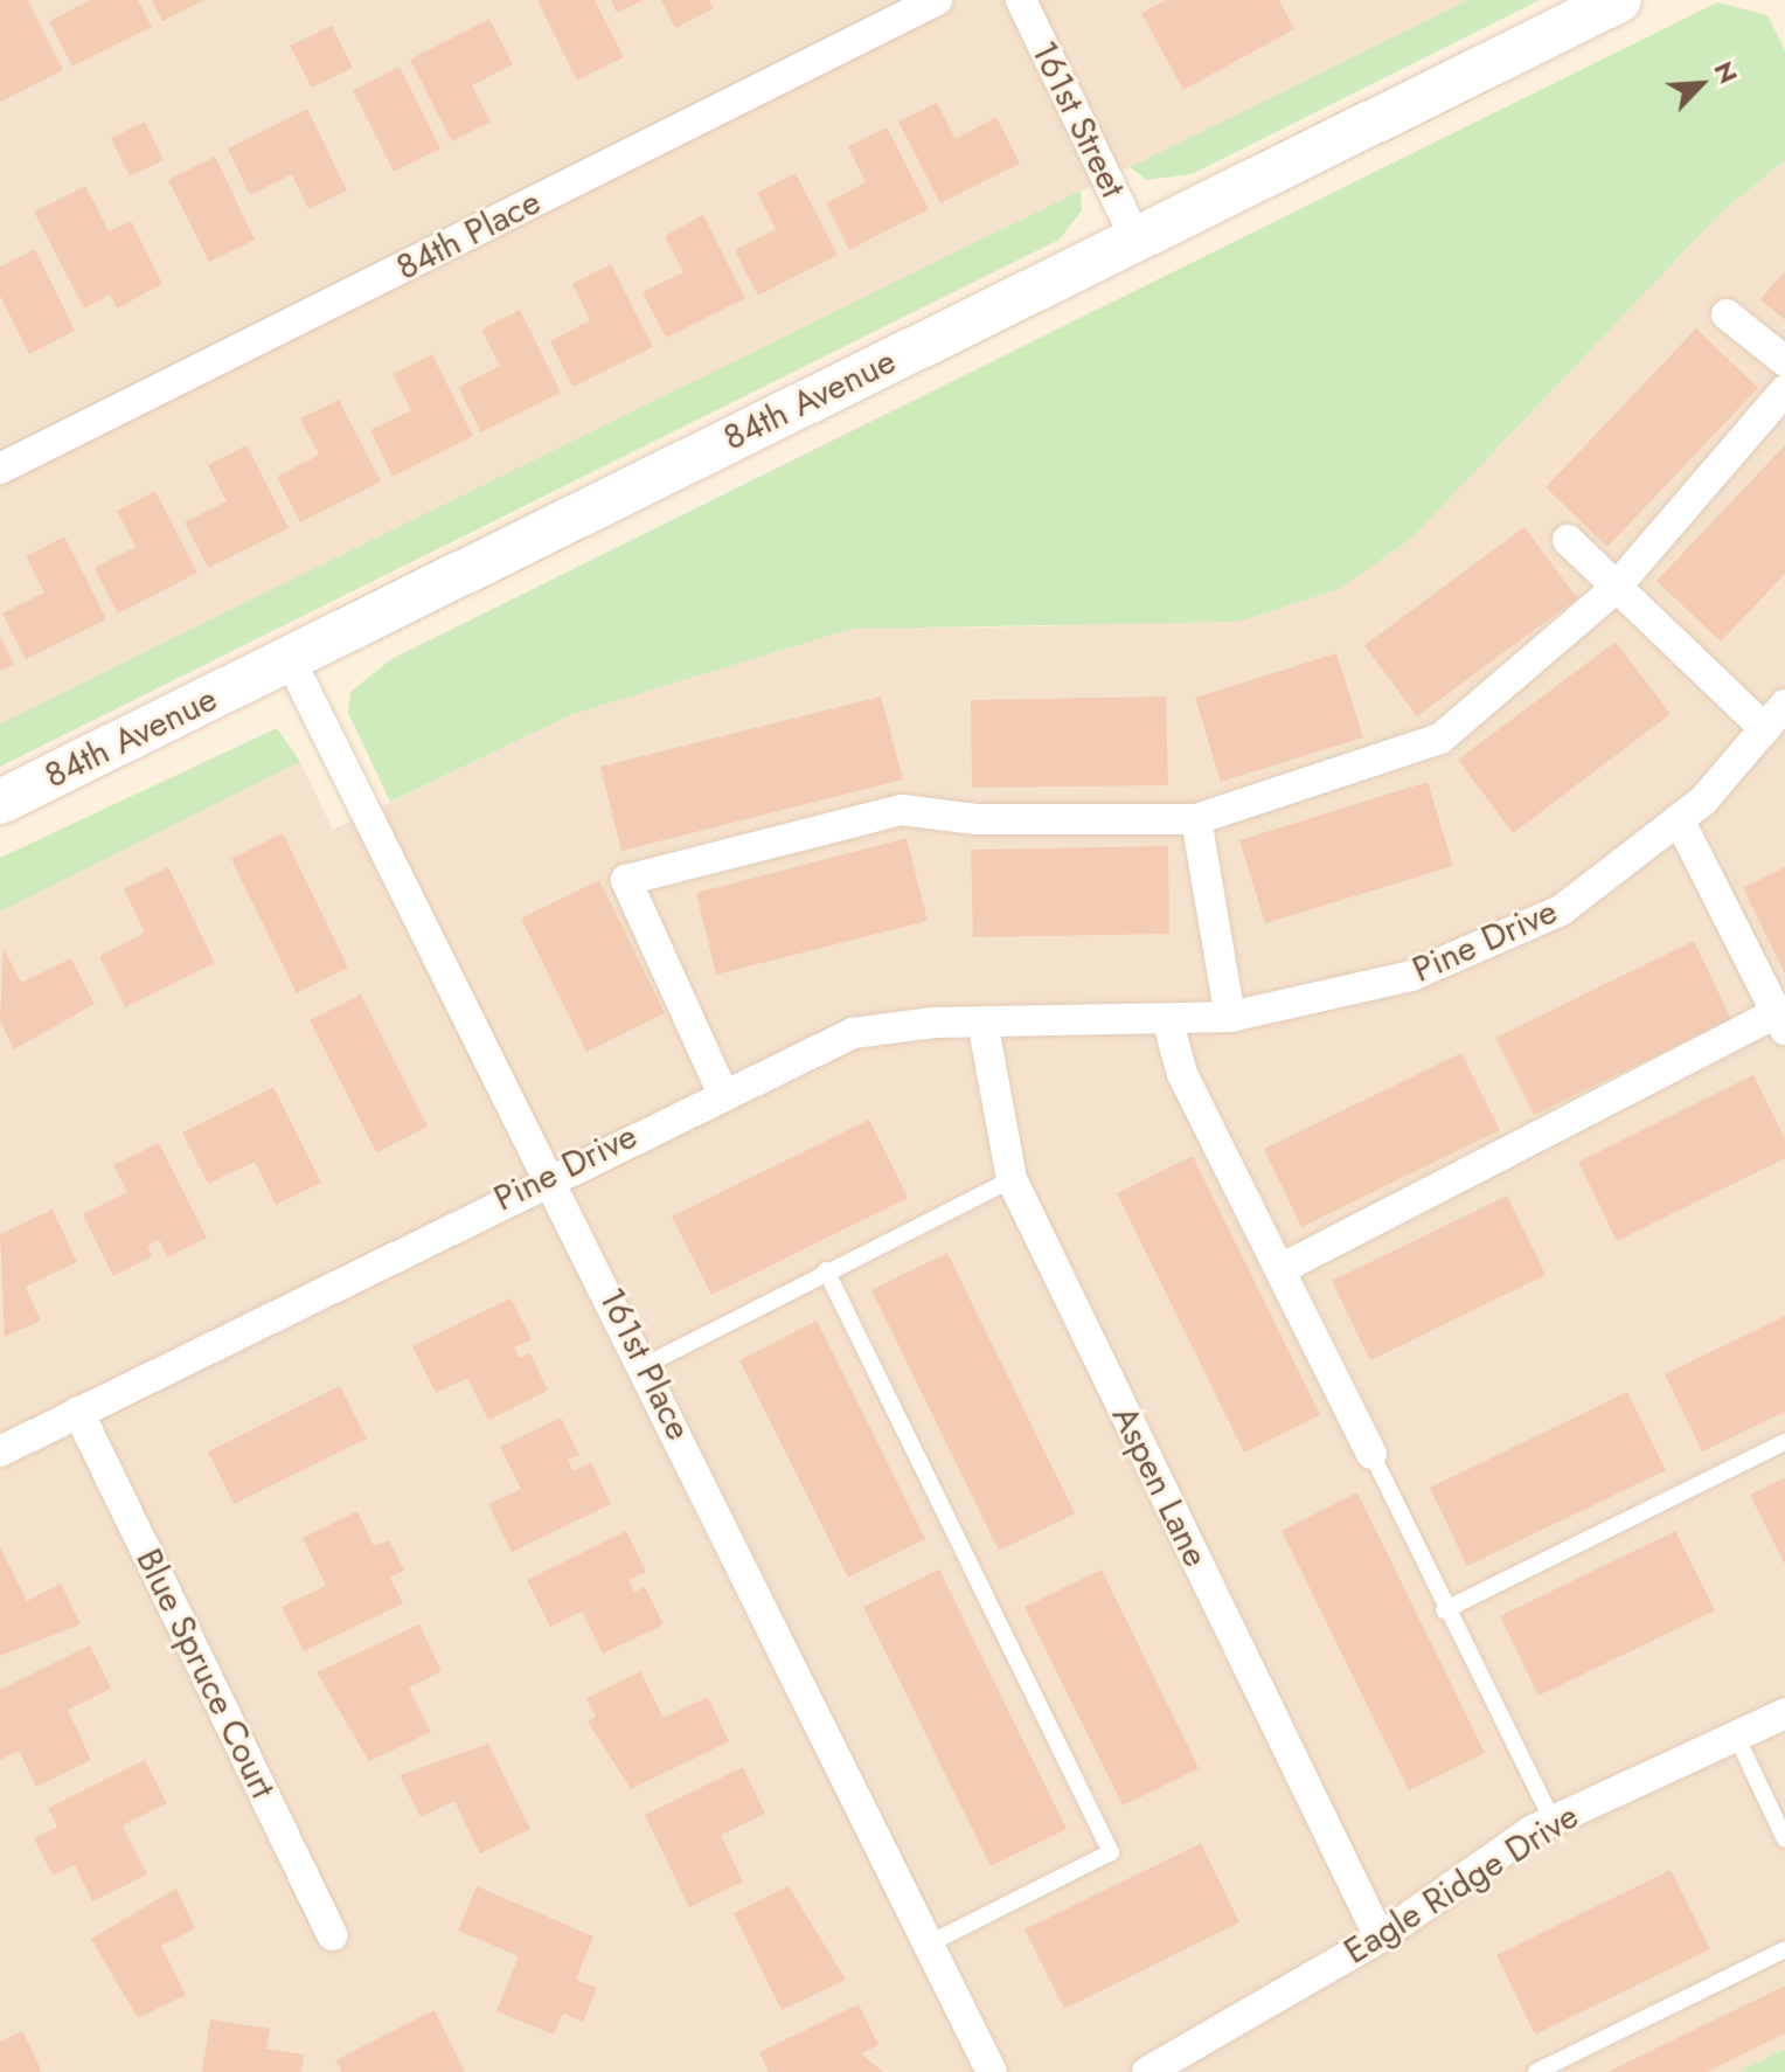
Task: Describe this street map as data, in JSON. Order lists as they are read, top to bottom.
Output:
{
  "streets": {
    "street": [
      "161st Street",
      "84th Place",
      "84th Avenue",
      "Pine Drive",
      "161st Place",
      "Aspen Lane",
      "Blue Spruce Court",
      "Eagle Ridge Drive"
    ]
  },
  "crossings": [
    ["161st Street", "84th Avenue"],
    ["84th Avenue", "161st Place"],
    ["Pine Drive", "161st Place"],
    ["Pine Drive", "Aspen Lane"],
    ["Pine Drive", "Blue Spruce Court"],
    ["Aspen Lane", "Eagle Ridge Drive"]
  ],
  "north": "top right"
}
